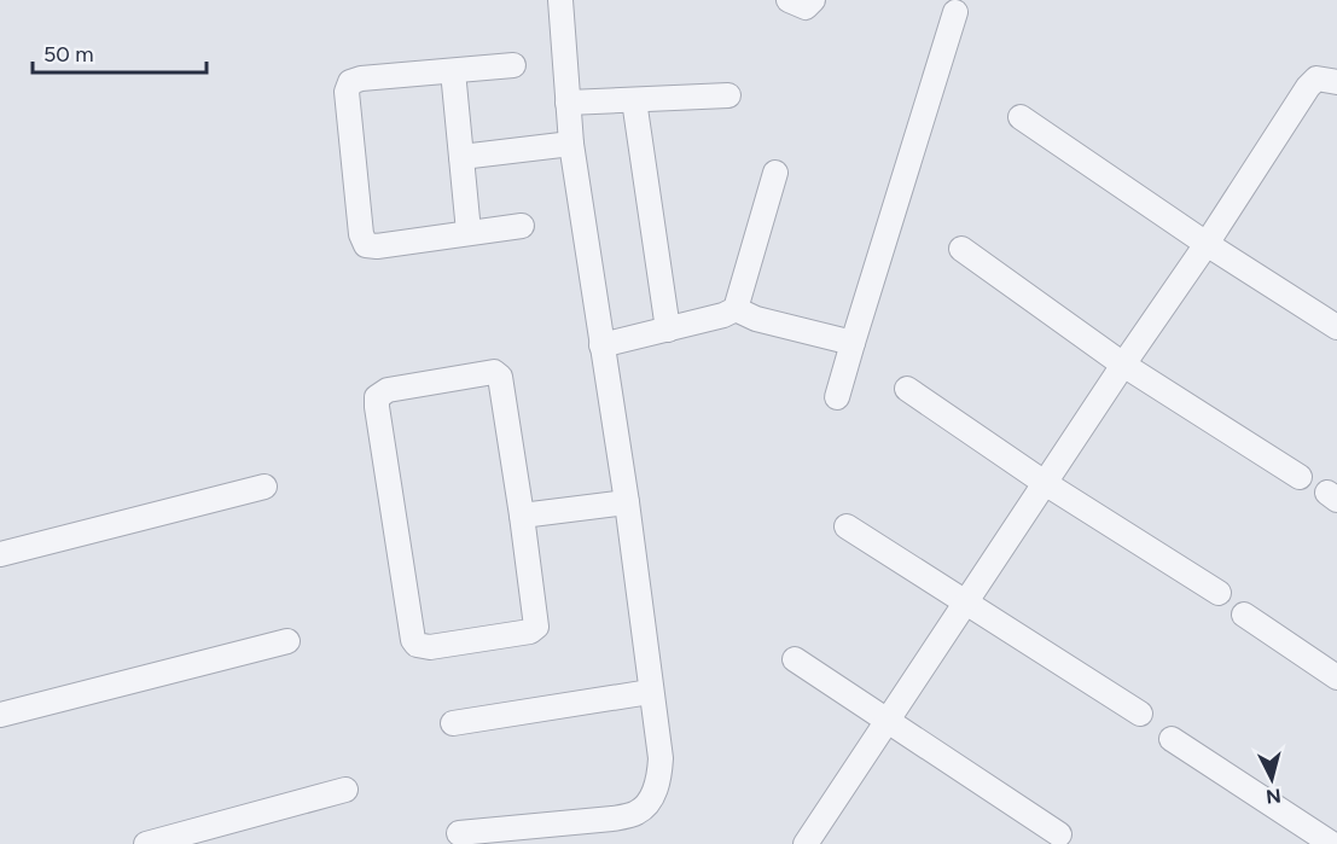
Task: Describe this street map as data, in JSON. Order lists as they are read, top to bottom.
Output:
{
  "scale_bar": "50 m",
  "north": "bottom"
}
